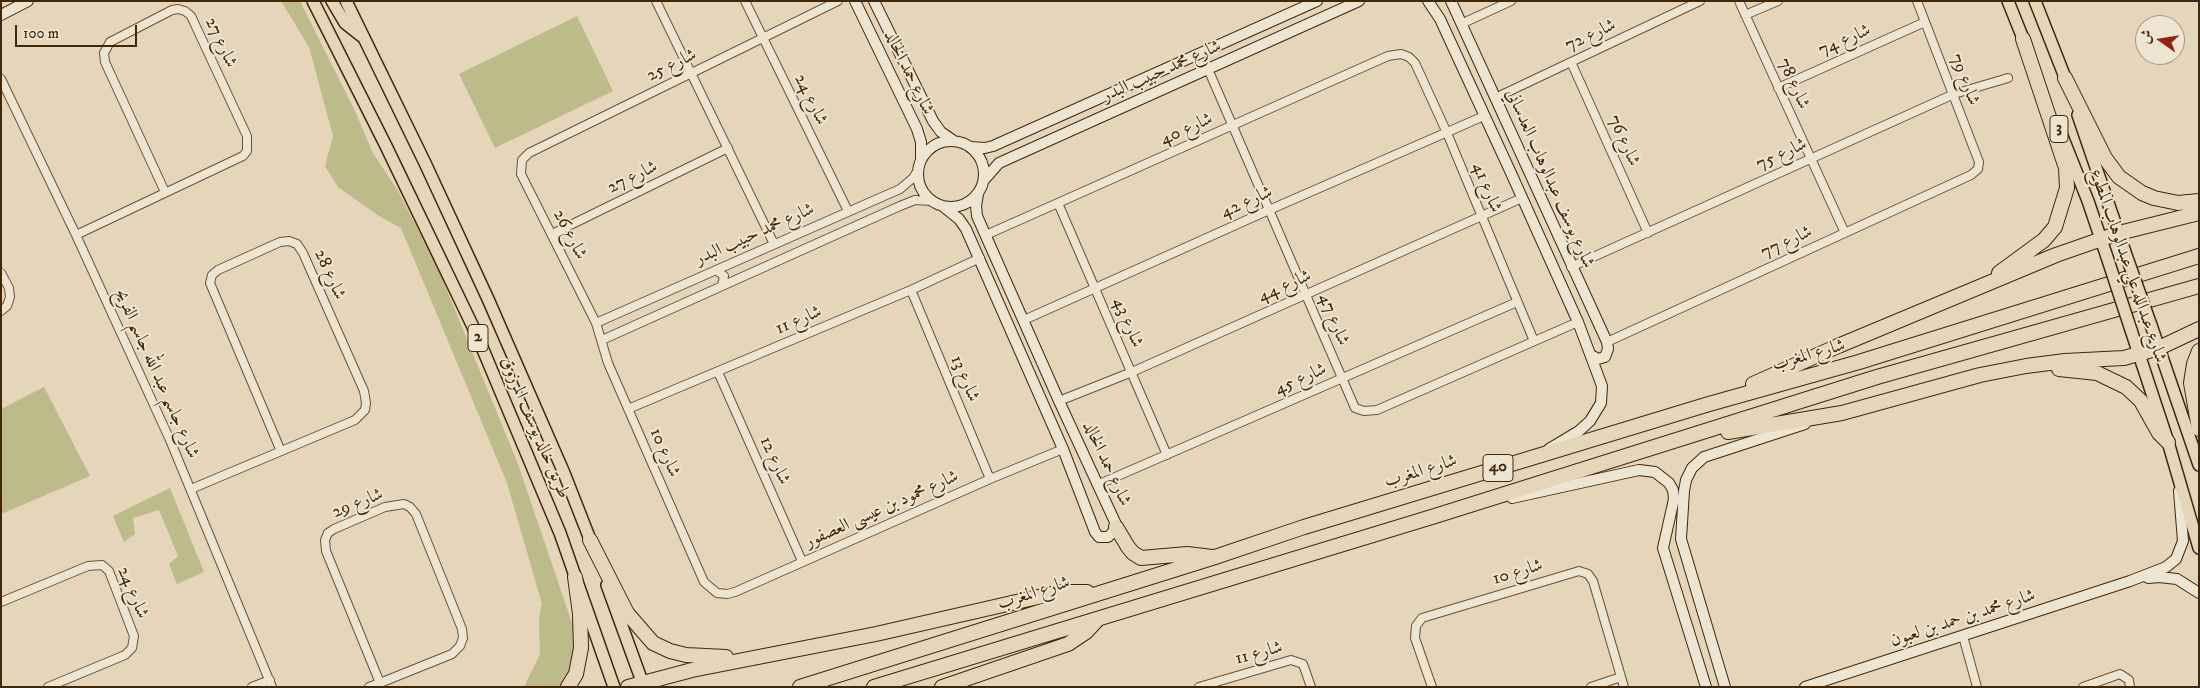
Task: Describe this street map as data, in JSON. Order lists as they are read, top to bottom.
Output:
{
  "streets": {
    "highway": ["شارع المغرب", "40"],
    "main road": [
      "3",
      "شارع عبدالله علي عبدالوهاب المطوع",
      "2",
      "طريق خالد يوسف المرزوق"
    ],
    "street": [
      "شارع 72",
      "شارع 74",
      "شارع 27",
      "شارع 25",
      "شارع محمد حبيب البدر",
      "شارع حمد الخالد",
      "شارع 79",
      "شارع 78",
      "شارع 24",
      "شارع 40",
      "شارع 76",
      "شارع 75",
      "شارع يوسف عبدالوهاب العدساني",
      "شارع 41",
      "شارع 42",
      "شارع 26",
      "شارع 77",
      "شارع 28",
      "شارع 44",
      "شارع 47",
      "شارع 11",
      "شارع 43",
      "شارع جاسم عبد الله جاسم الفريح",
      "شارع 13",
      "شارع 45",
      "شارع 10",
      "شارع 12",
      "شارع 29",
      "شارع محمود بن عيسى العصفور",
      "شارع محمد بن حمد بن لعبون"
    ]
  },
  "crossings": [
    ["شارع 72", "شارع 76"],
    ["شارع 72", "شارع يوسف عبدالوهاب العدساني"],
    ["شارع 74", "شارع 79"],
    ["شارع 74", "شارع 78"],
    ["شارع 27", "شارع 26"],
    ["شارع 27", "شارع جاسم عبد الله جاسم الفريح"],
    ["شارع 25", "شارع 24"],
    ["شارع 25", "شارع 26"],
    ["شارع محمد حبيب البدر", "شارع حمد الخالد"],
    ["شارع محمد حبيب البدر", "شارع 24"],
    ["شارع محمد حبيب البدر", "شارع 26"],
    ["شارع محمد حبيب البدر", "شارع 47"],
    ["شارع محمد حبيب البدر", "شارع 10"],
    ["شارع حمد الخالد", "شارع 40"],
    ["شارع حمد الخالد", "شارع 42"],
    ["شارع حمد الخالد", "شارع 44"],
    ["شارع حمد الخالد", "شارع 11"],
    ["شارع حمد الخالد", "شارع 45"],
    ["شارع حمد الخالد", "شارع محمود بن عيسى العصفور"],
    ["شارع 79", "شارع 75"],
    ["شارع 79", "شارع 77"],
    ["شارع 78", "شارع 75"],
    ["شارع 78", "شارع 77"],
    ["شارع 40", "شارع 41"],
    ["شارع 40", "شارع 47"],
    ["شارع 40", "شارع 43"],
    ["شارع 76", "شارع 75"],
    ["شارع 75", "شارع يوسف عبدالوهاب العدساني"],
    ["شارع يوسف عبدالوهاب العدساني", "شارع 42"],
    ["شارع يوسف عبدالوهاب العدساني", "شارع 77"],
    ["شارع يوسف عبدالوهاب العدساني", "شارع 44"],
    ["شارع يوسف عبدالوهاب العدساني", "شارع المغرب"],
    ["شارع 41", "شارع 42"],
    ["شارع 41", "شارع 44"],
    ["شارع 41", "شارع 47"],
    ["شارع 41", "شارع 45"],
    ["شارع 42", "شارع 47"],
    ["شارع 42", "شارع 43"],
    ["شارع 26", "شارع 10"],
    ["شارع عبدالله علي عبدالوهاب المطوع", "شارع محمد بن حمد بن لعبون"],
    ["شارع 28", "شارع جاسم عبد الله جاسم الفريح"],
    ["شارع 44", "شارع 47"],
    ["شارع 44", "شارع 43"],
    ["شارع 47", "شارع 45"],
    ["شارع 11", "شارع 13"],
    ["شارع 11", "شارع 10"],
    ["شارع 11", "شارع 12"],
    ["شارع 43", "شارع 45"],
    ["شارع 13", "شارع محمود بن عيسى العصفور"],
    ["شارع 10", "شارع محمود بن عيسى العصفور"],
    ["شارع 12", "شارع محمود بن عيسى العصفور"]
  ],
  "scale_bar": "100 m",
  "north": "left"
}
